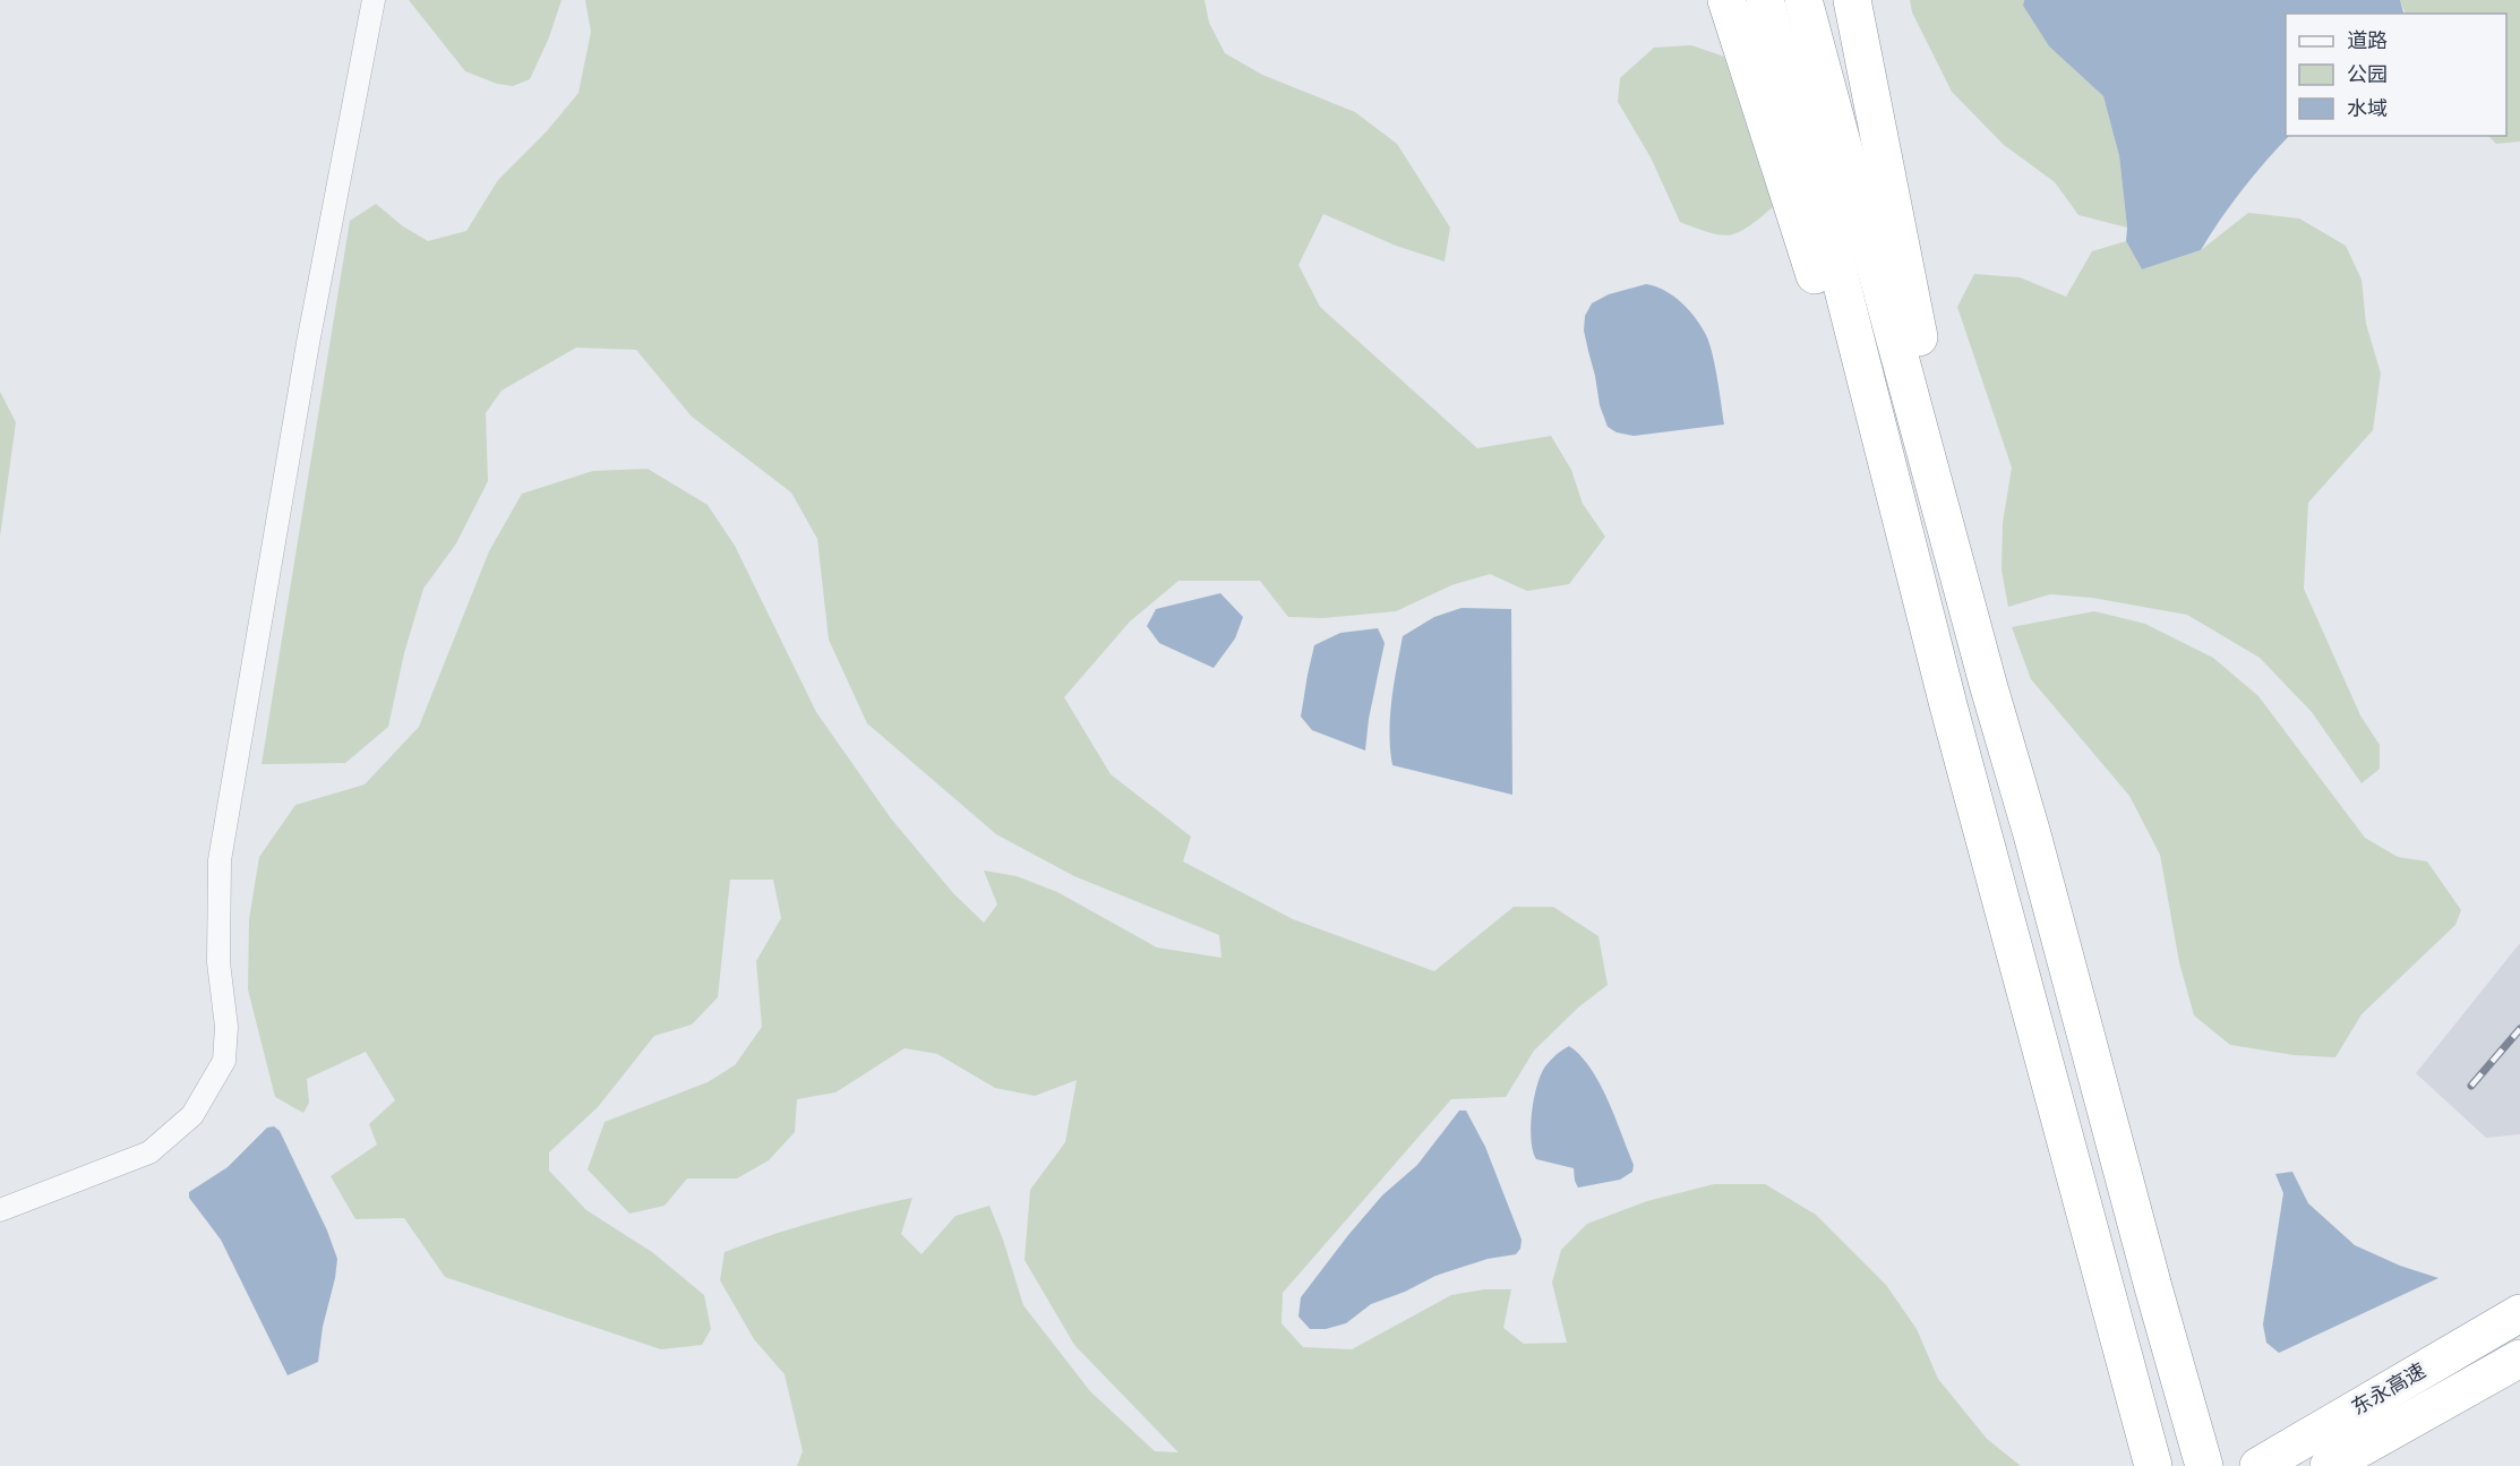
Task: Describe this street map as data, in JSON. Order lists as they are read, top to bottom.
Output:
{
  "streets": {
    "highway": ["东永高速"]
  },
  "legend": ["道路", "公园", "水域"]
}
